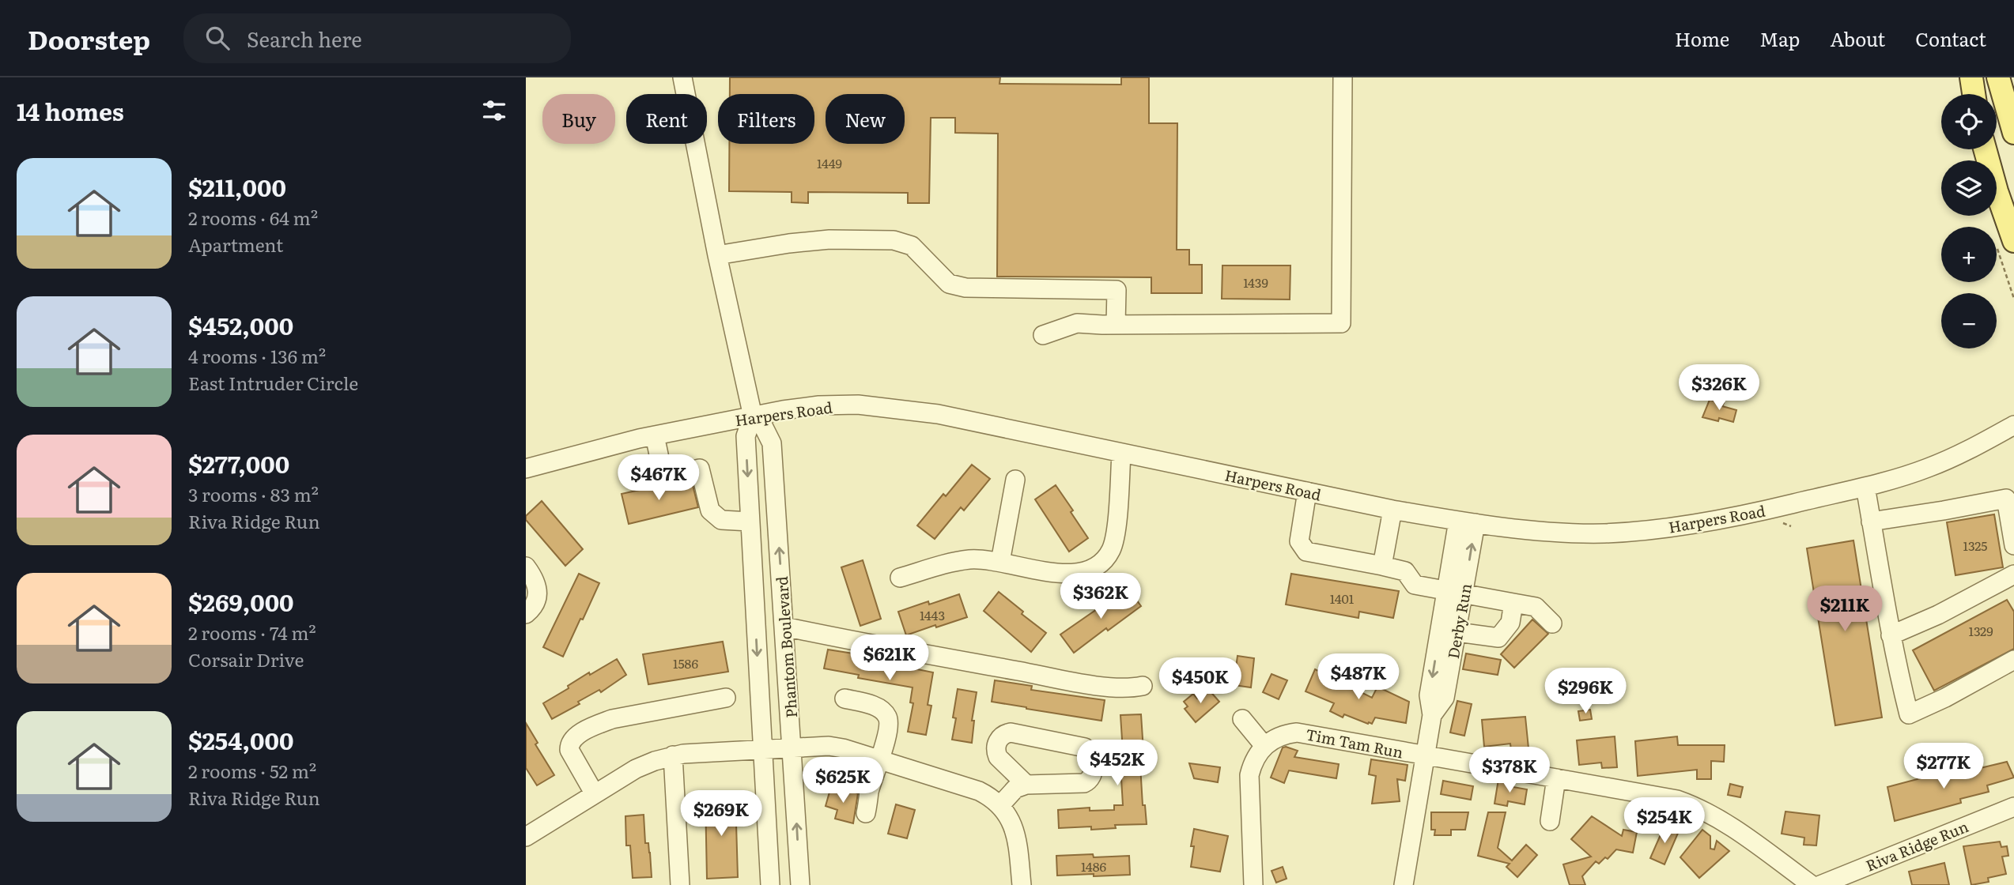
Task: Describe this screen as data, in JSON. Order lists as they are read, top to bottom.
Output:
{
  "streets": {
    "street": [
      "Harpers Road",
      "Derby Run",
      "Phantom Boulevard",
      "Tim Tam Run",
      "Riva Ridge Run"
    ]
  },
  "crossings": [
    ["Harpers Road", "Derby Run"],
    ["Harpers Road", "Phantom Boulevard"],
    ["Derby Run", "Tim Tam Run"]
  ],
  "house_numbers": [
    "1449",
    "1439",
    "1325",
    "1401",
    "1443",
    "1329",
    "1586",
    "1486"
  ],
  "page": {
    "header": "Doorstep",
    "search": "Search here",
    "nav": [
      "Home",
      "Map",
      "About",
      "Contact"
    ],
    "heading": "14 homes",
    "map_buttons": ["+", "−"],
    "chip": [
      "Buy",
      "Rent",
      "Filters",
      "New"
    ],
    "list": [
      {
        "name": "$211,000",
        "note": "2 rooms · 64 m² · Apartment"
      },
      {
        "name": "$452,000",
        "note": "4 rooms · 136 m² · East Intruder Circle"
      },
      {
        "name": "$277,000",
        "note": "3 rooms · 83 m² · Riva Ridge Run"
      },
      {
        "name": "$269,000",
        "note": "2 rooms · 74 m² · Corsair Drive"
      },
      {
        "name": "$254,000",
        "note": "2 rooms · 52 m² · Riva Ridge Run"
      }
    ],
    "price": [
      "$326K",
      "$467K",
      "$362K",
      "$211K",
      "$621K",
      "$487K",
      "$450K",
      "$296K",
      "$452K",
      "$277K",
      "$378K",
      "$625K",
      "$269K",
      "$254K"
    ]
  }
}
